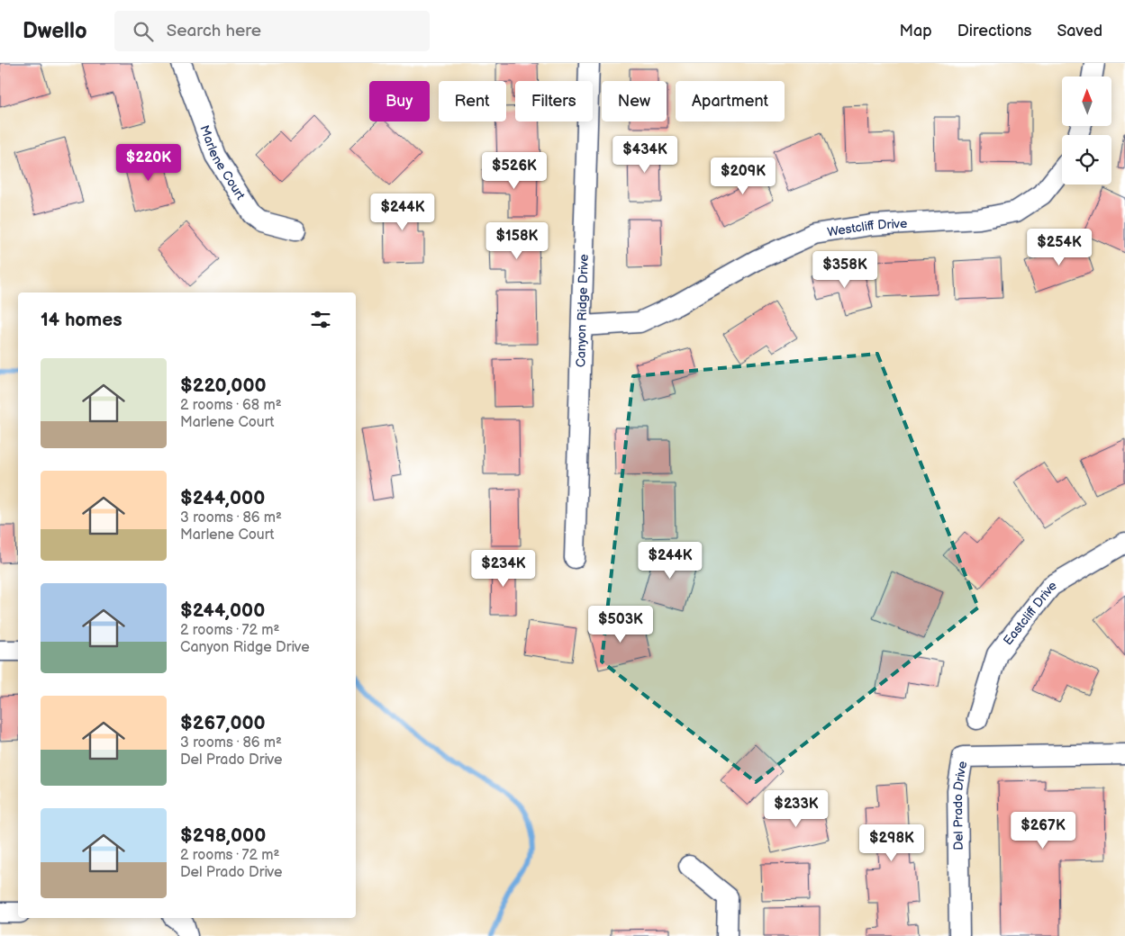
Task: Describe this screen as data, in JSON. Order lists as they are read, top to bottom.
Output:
{
  "streets": {
    "street": [
      "Marlene Court",
      "Westcliff Drive",
      "Canyon Ridge Drive",
      "Eastcliff Drive",
      "Del Prado Drive"
    ]
  },
  "crossings": [
    ["Westcliff Drive", "Canyon Ridge Drive"]
  ],
  "north": "top",
  "page": {
    "header": "Dwello",
    "search": "Search here",
    "nav": ["Map", "Directions", "Saved"],
    "chip": [
      "Buy",
      "Rent",
      "Filters",
      "New",
      "Apartment"
    ],
    "price": [
      "$434K",
      "$220K",
      "$526K",
      "$209K",
      "$244K",
      "$158K",
      "$254K",
      "$358K",
      "$244K",
      "$234K",
      "$503K",
      "$233K",
      "$267K",
      "$298K"
    ],
    "heading": "14 homes",
    "list": [
      {
        "name": "$220,000",
        "note": "2 rooms · 68 m² · Marlene Court"
      },
      {
        "name": "$244,000",
        "note": "3 rooms · 86 m² · Marlene Court"
      },
      {
        "name": "$244,000",
        "note": "2 rooms · 72 m² · Canyon Ridge Drive"
      },
      {
        "name": "$267,000",
        "note": "3 rooms · 86 m² · Del Prado Drive"
      },
      {
        "name": "$298,000",
        "note": "2 rooms · 72 m² · Del Prado Drive"
      }
    ]
  }
}
